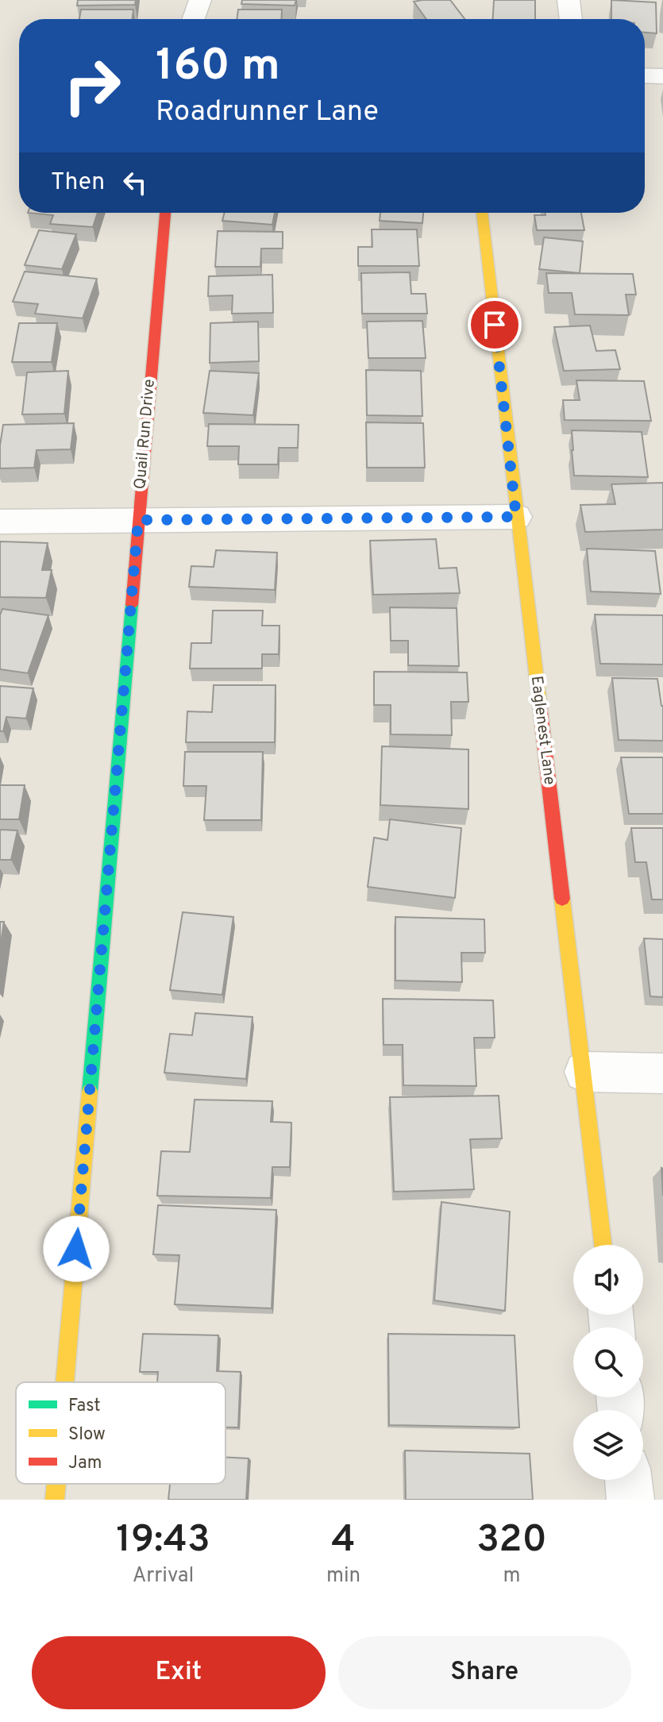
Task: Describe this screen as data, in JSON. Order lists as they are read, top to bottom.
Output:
{
  "streets": {
    "street": ["Quail Run Drive", "Eaglenest Lane"]
  },
  "legend": ["Fast", "Slow", "Jam"],
  "page": {
    "turn": ["160 m", "Roadrunner Lane"],
    "then": "Then",
    "eta": [
      "19:43",
      "Arrival",
      "4",
      "min",
      "320",
      "m"
    ],
    "buttons": ["Exit", "Share"]
  }
}
